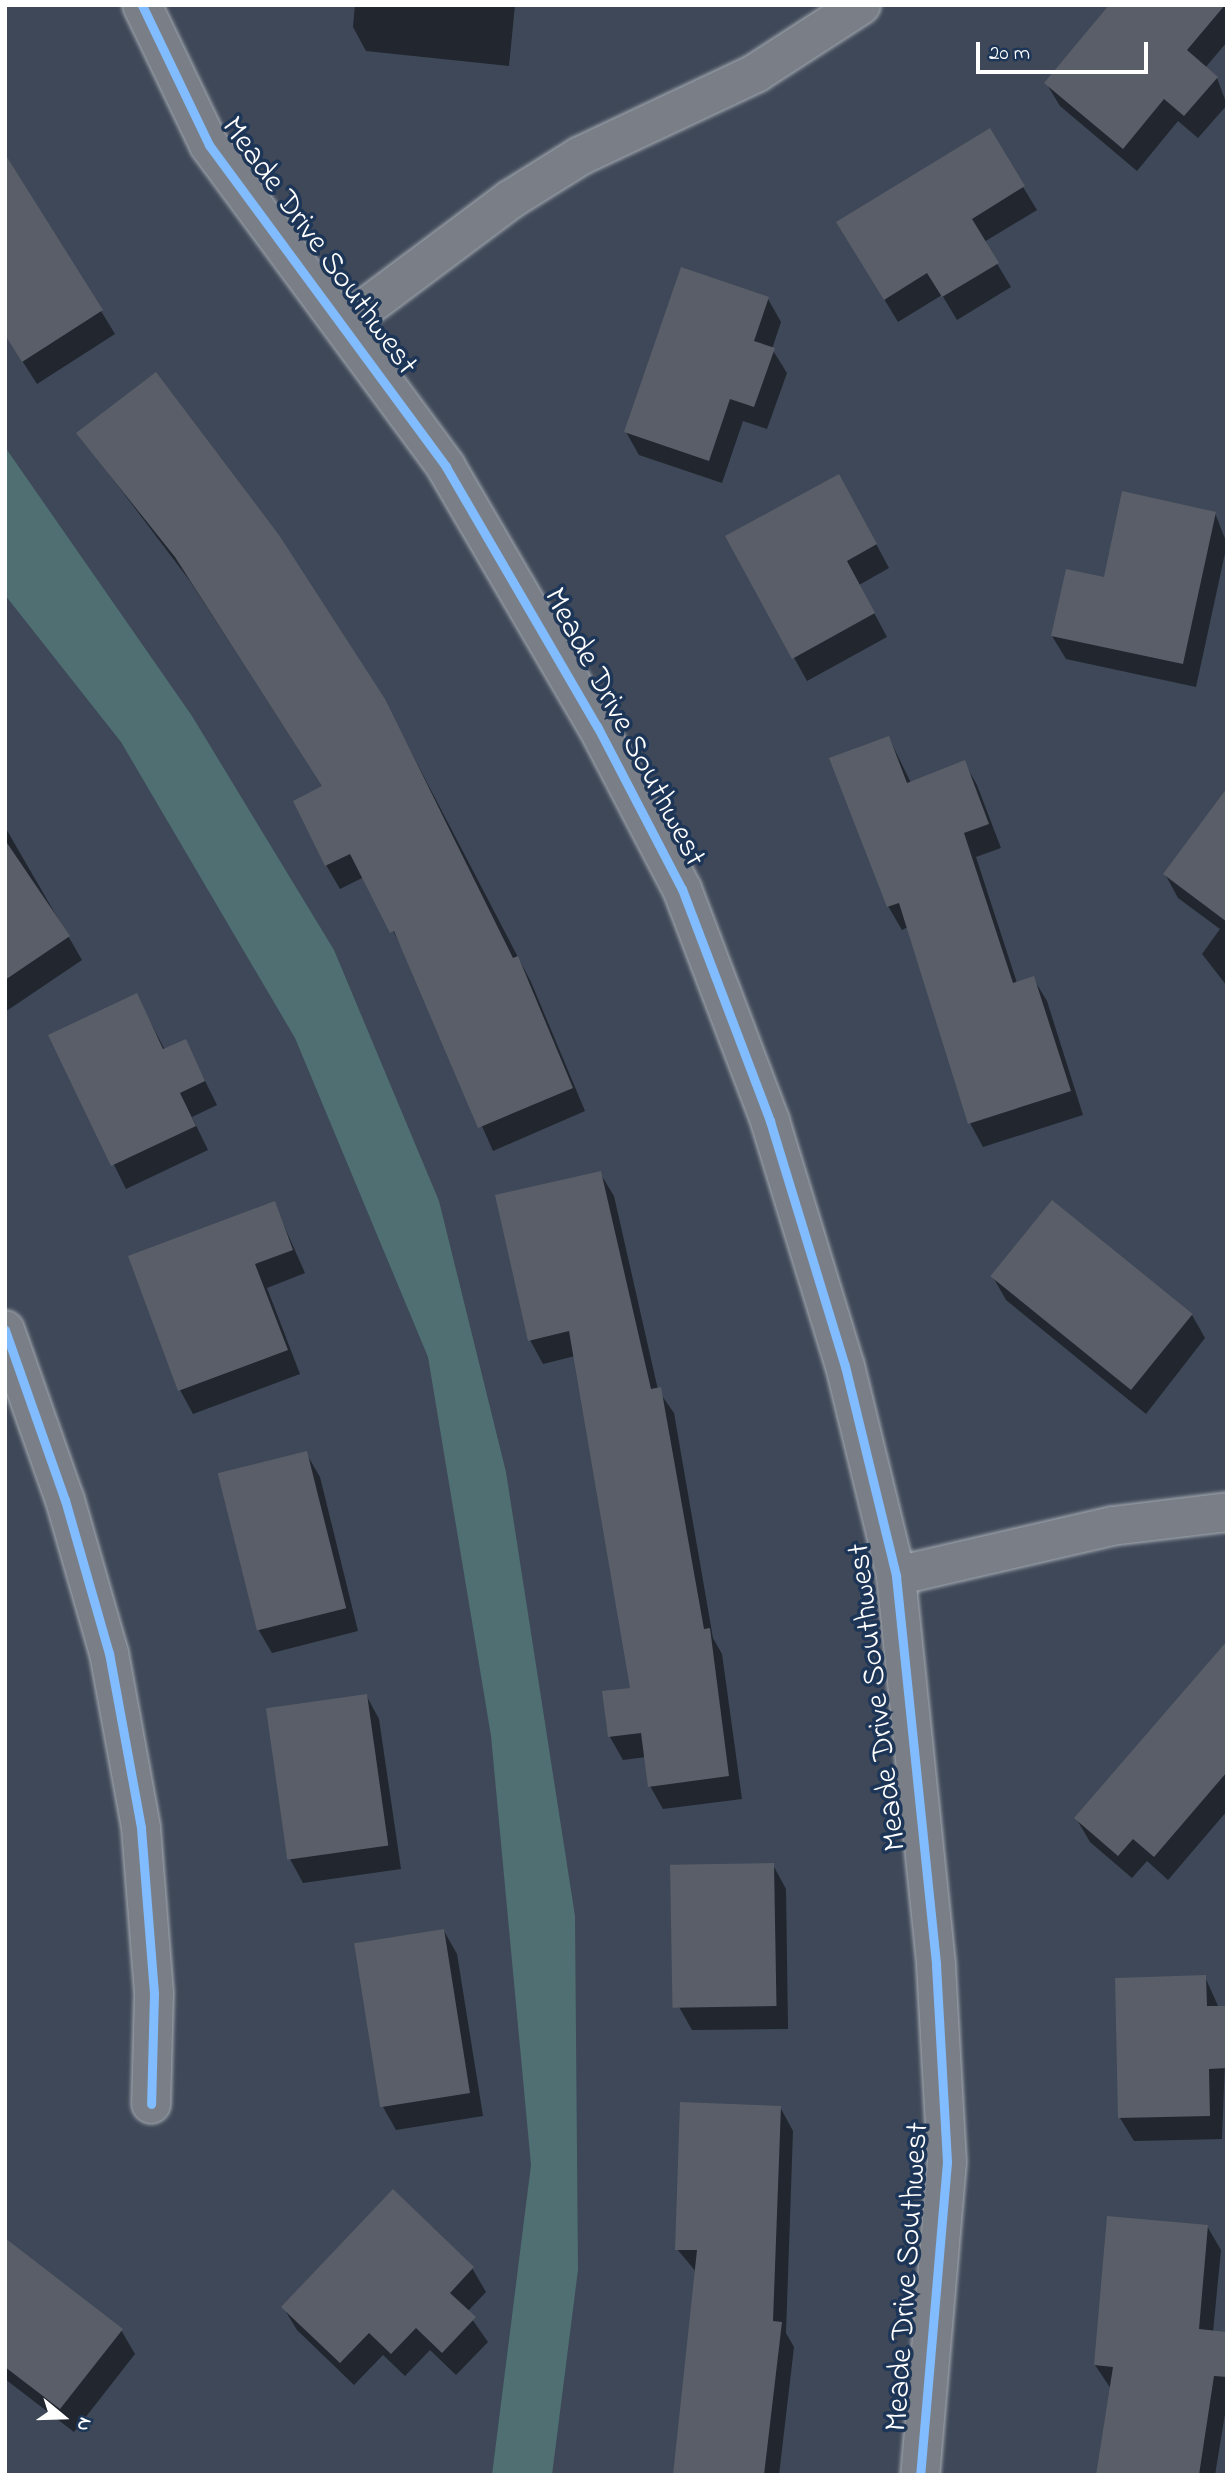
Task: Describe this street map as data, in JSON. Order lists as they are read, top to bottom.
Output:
{
  "streets": {
    "street": ["Meade Drive Southwest"]
  },
  "scale_bar": "20 m",
  "north": "right"
}
